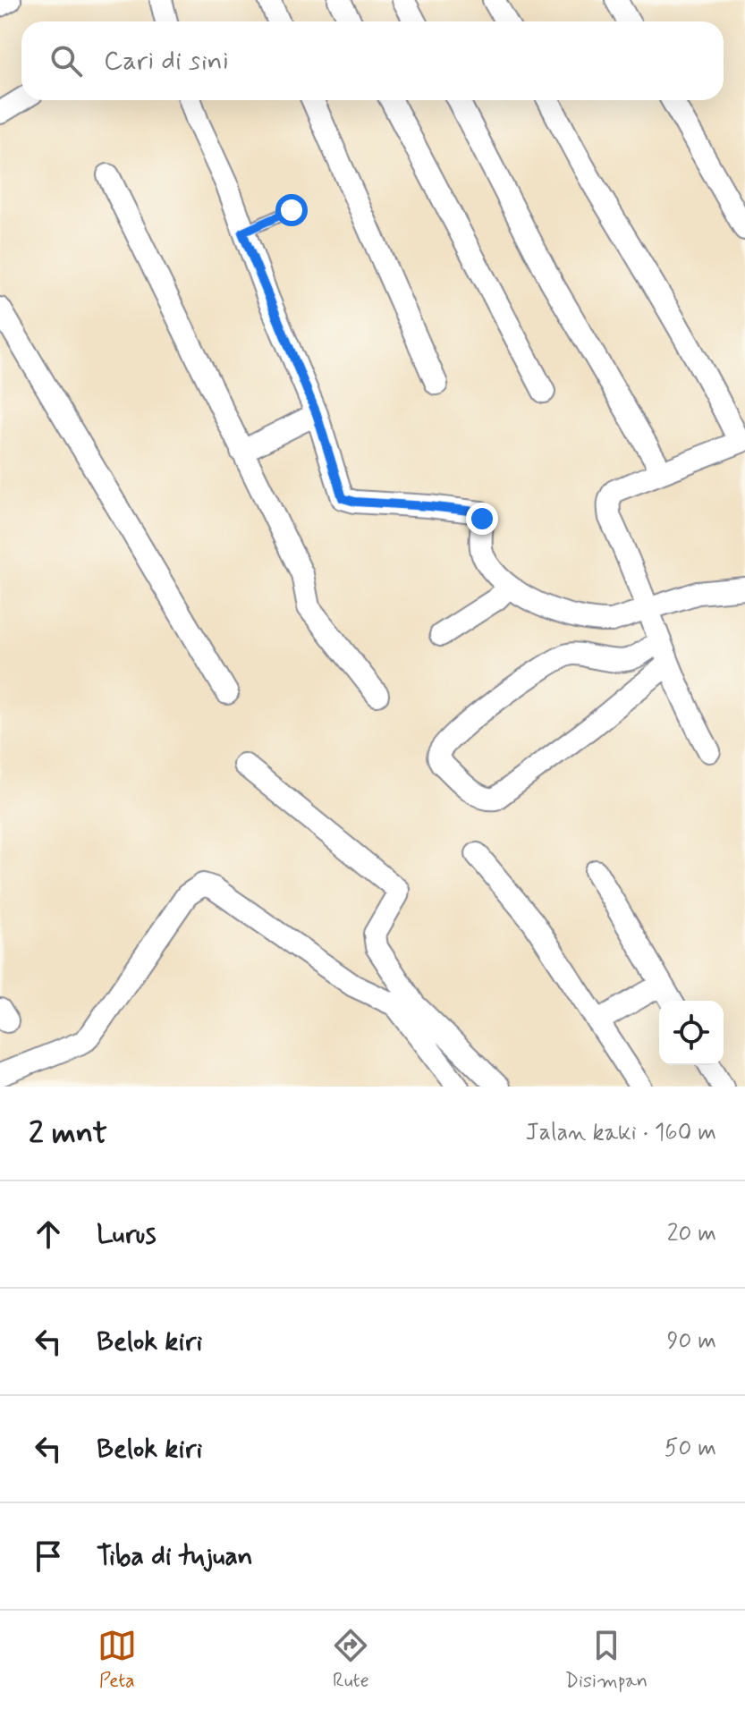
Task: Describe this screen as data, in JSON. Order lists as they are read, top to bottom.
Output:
{
  "page": {
    "search": "Cari di sini",
    "heading": ["2 mnt", "Jalan kaki · 160 m"],
    "list": [
      ["Lurus", "20 m"],
      ["Belok kiri", "90 m"],
      ["Belok kiri", "50 m"],
      "Tiba di tujuan"
    ],
    "nav": ["Peta", "Rute", "Disimpan"]
  }
}
